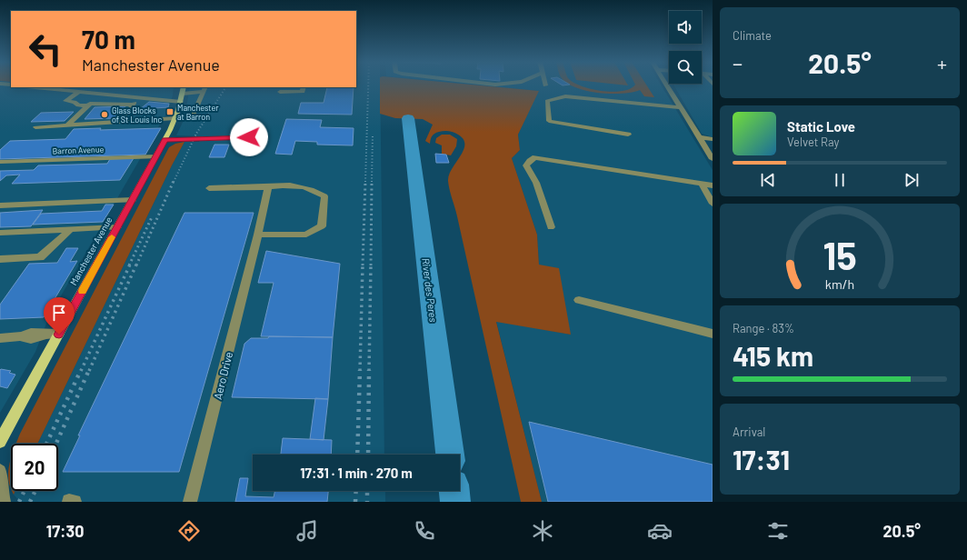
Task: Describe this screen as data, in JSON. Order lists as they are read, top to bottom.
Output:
{
  "streets": {
    "main road": ["Manchester Avenue"],
    "street": ["Barron Avenue", "Aero Drive"]
  },
  "crossings": [
    ["Barron Avenue", "Manchester Avenue"]
  ],
  "water": ["River des Peres"],
  "places": {
    "transit": ["Manchester at Barron"],
    "other": ["Glass Blocks of St Louis Inc"]
  },
  "page": {
    "tile": [
      "Climate",
      ["Range · 83%", "415 km"],
      ["Arrival", "17:31"]
    ],
    "turn": ["70 m", "Manchester Avenue"],
    "heat": ["−", "20.5°", "+"],
    "song": ["Static Love", "Velvet Ray"],
    "limit": "20",
    "trip": "17:31 · 1 min · 270 m",
    "tabs": ["17:30", "20.5°"],
    "gauge": ["15", "km/h"]
  }
}
